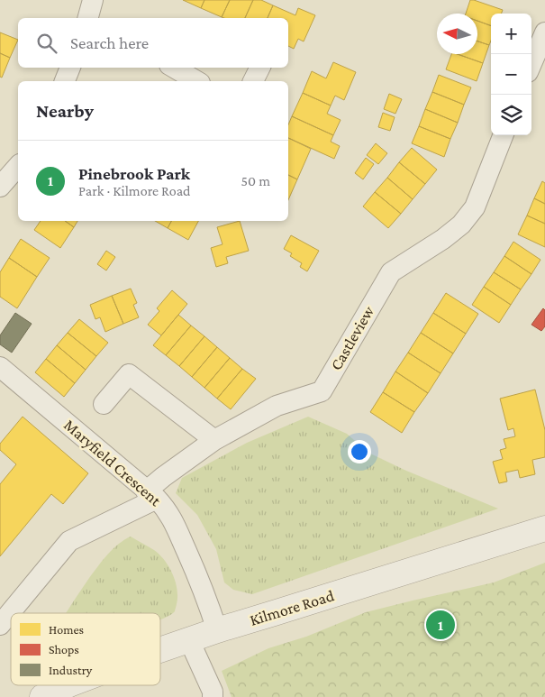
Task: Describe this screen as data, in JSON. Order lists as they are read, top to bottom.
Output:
{
  "streets": {
    "street": ["Castleview", "Maryfield Crescent", "Kilmore Road"]
  },
  "crossings": [
    ["Castleview", "Maryfield Crescent"],
    ["Maryfield Crescent", "Kilmore Road"]
  ],
  "legend": ["Homes", "Shops", "Industry"],
  "north": "left",
  "page": {
    "map_buttons": ["+", "−"],
    "search": "Search here",
    "heading": "Nearby",
    "list": [
      {
        "mark": "1",
        "name": "Pinebrook Park",
        "note": "Park · Kilmore Road",
        "value": "50 m"
      }
    ],
    "pins": "1"
  }
}
